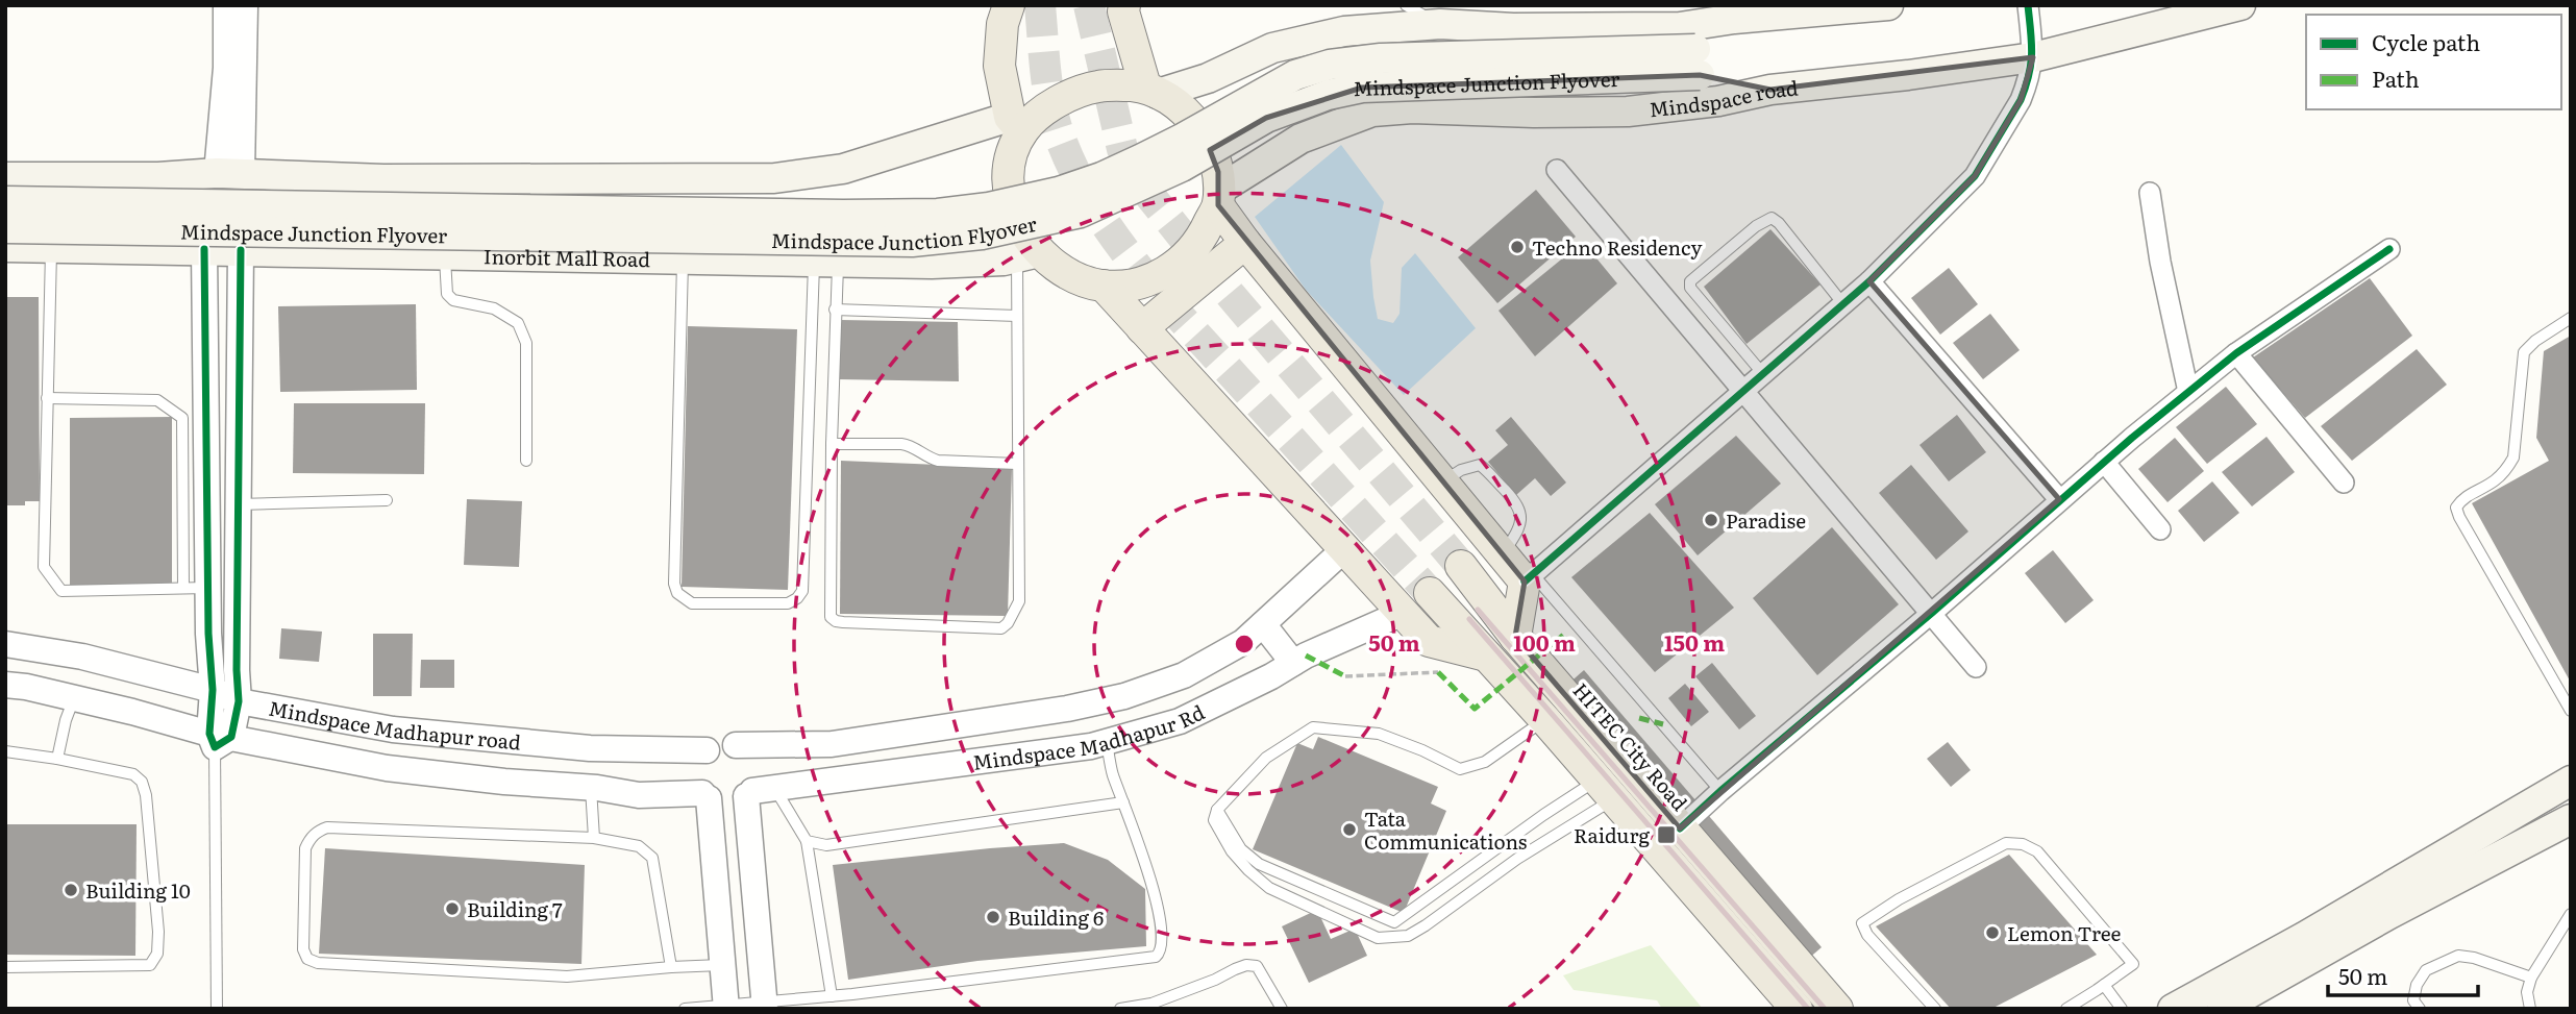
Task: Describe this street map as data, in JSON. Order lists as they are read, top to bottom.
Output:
{
  "streets": {
    "main road": [
      "Mindspace Junction Flyover",
      "Mindspace road",
      "Inorbit Mall Road",
      "HITEC City Road"
    ],
    "street": ["Mindspace Madhapur road", "Mindspace Madhapur Rd"]
  },
  "crossings": [
    ["Mindspace Junction Flyover", "Mindspace road"],
    ["Mindspace road", "Inorbit Mall Road"],
    ["Mindspace Madhapur road", "Mindspace Madhapur Rd"]
  ],
  "places": {
    "other": [
      "Techno Residency",
      "Paradise",
      "Tata Communications",
      "Building 10",
      "Building 7",
      "Building 6",
      "Lemon Tree"
    ],
    "transit": ["Raidurg"]
  },
  "legend": ["Cycle path", "Path"],
  "scale_bar": "50 m",
  "rings": ["50 m", "100 m", "150 m"]
}
